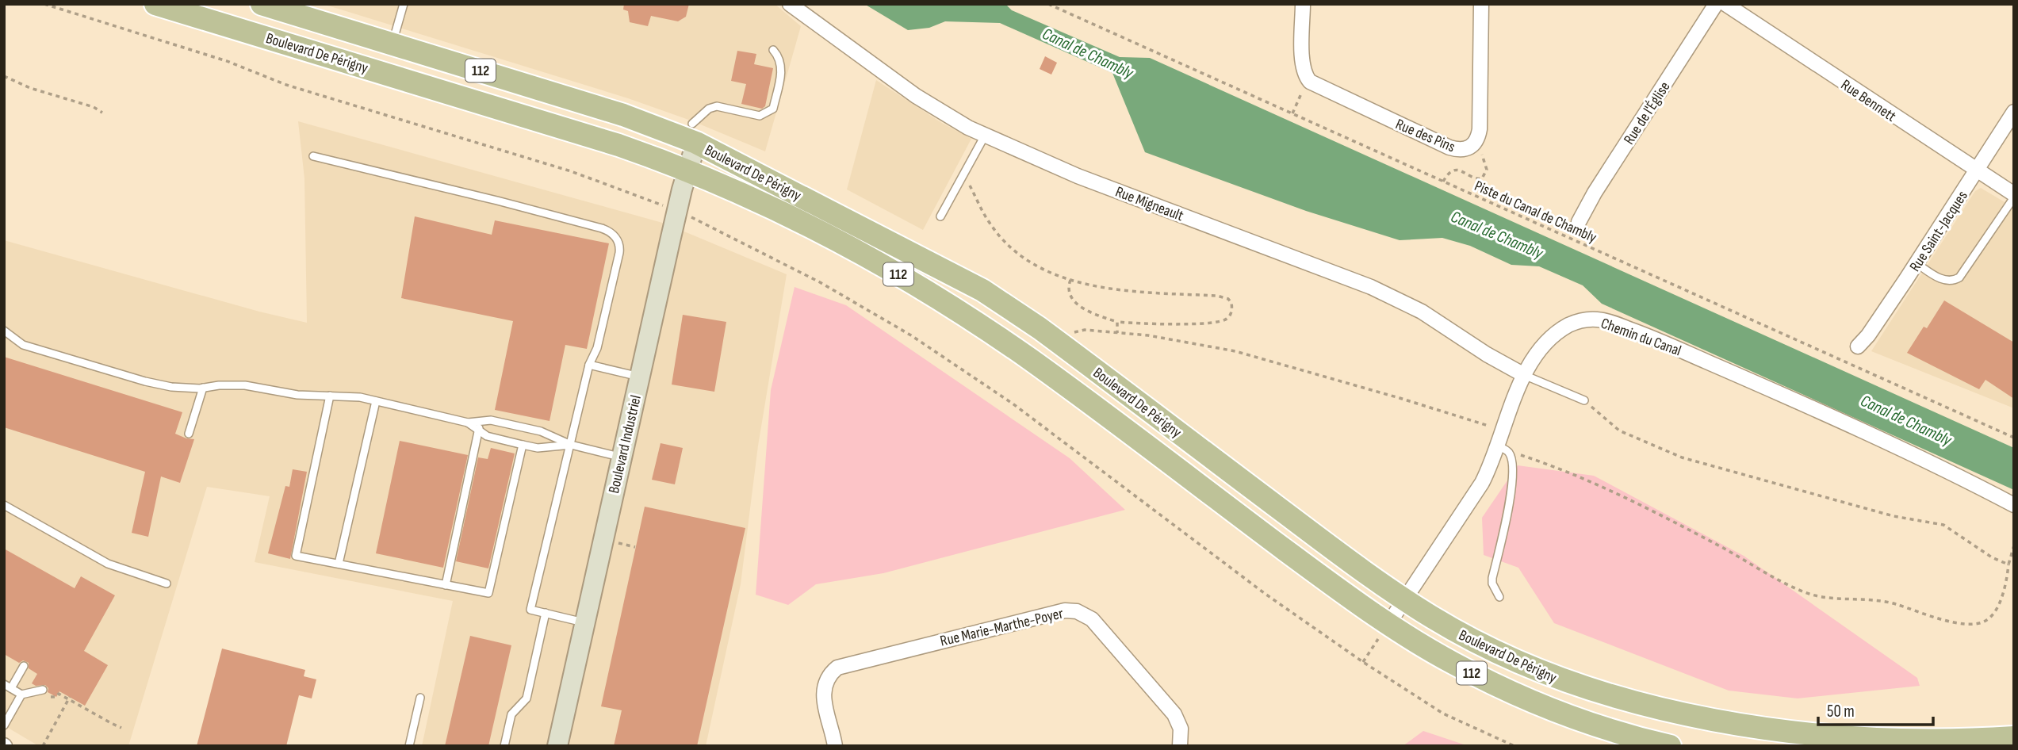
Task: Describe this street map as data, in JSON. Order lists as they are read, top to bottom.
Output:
{
  "streets": {
    "main road": ["Boulevard De Périgny", "112"],
    "street": [
      "Rue Bennett",
      "Rue de l'Église",
      "Rue des Pins",
      "Rue Migneault",
      "Rue Saint-Jacques",
      "Chemin du Canal",
      "Boulevard Industriel",
      "Rue Marie-Marthe-Poyer"
    ],
    "path": ["Piste du Canal de Chambly"]
  },
  "crossings": [
    ["Boulevard De Périgny", "Chemin du Canal"],
    ["Boulevard De Périgny", "Boulevard Industriel"],
    ["Rue Bennett", "Rue Saint-Jacques"],
    ["Rue Migneault", "Chemin du Canal"]
  ],
  "water": ["Canal de Chambly"],
  "scale_bar": "50 m"
}
